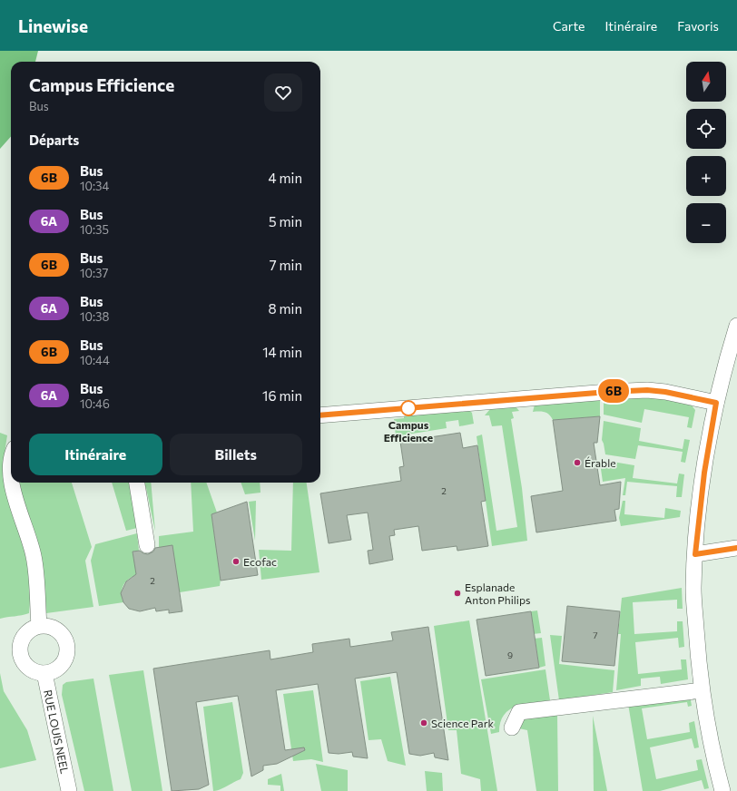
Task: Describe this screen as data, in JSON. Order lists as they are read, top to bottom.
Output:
{
  "streets": {
    "street": ["RUE LOUIS NEEL"]
  },
  "places": [
    "Campus Efficience",
    "Érable",
    "Ecofac",
    "Esplanade Anton Philips",
    "Science Park"
  ],
  "lines": ["bus line 6B"],
  "house_numbers": [
    "2",
    "2",
    "7",
    "9"
  ],
  "north": "top",
  "page": {
    "header": "Linewise",
    "nav": ["Carte", "Itinéraire", "Favoris"],
    "on_map": "6B",
    "map_buttons": ["+", "−"],
    "heading": [
      ["Campus Efficience", "Bus"],
      "Départs"
    ],
    "list": [
      {
        "mark": "6B",
        "name": "Bus",
        "note": "10:34",
        "value": "4 min"
      },
      {
        "mark": "6A",
        "name": "Bus",
        "note": "10:35",
        "value": "5 min"
      },
      {
        "mark": "6B",
        "name": "Bus",
        "note": "10:37",
        "value": "7 min"
      },
      {
        "mark": "6A",
        "name": "Bus",
        "note": "10:38",
        "value": "8 min"
      },
      {
        "mark": "6B",
        "name": "Bus",
        "note": "10:44",
        "value": "14 min"
      },
      {
        "mark": "6A",
        "name": "Bus",
        "note": "10:46",
        "value": "16 min"
      }
    ],
    "buttons": ["Itinéraire", "Billets"]
  }
}
